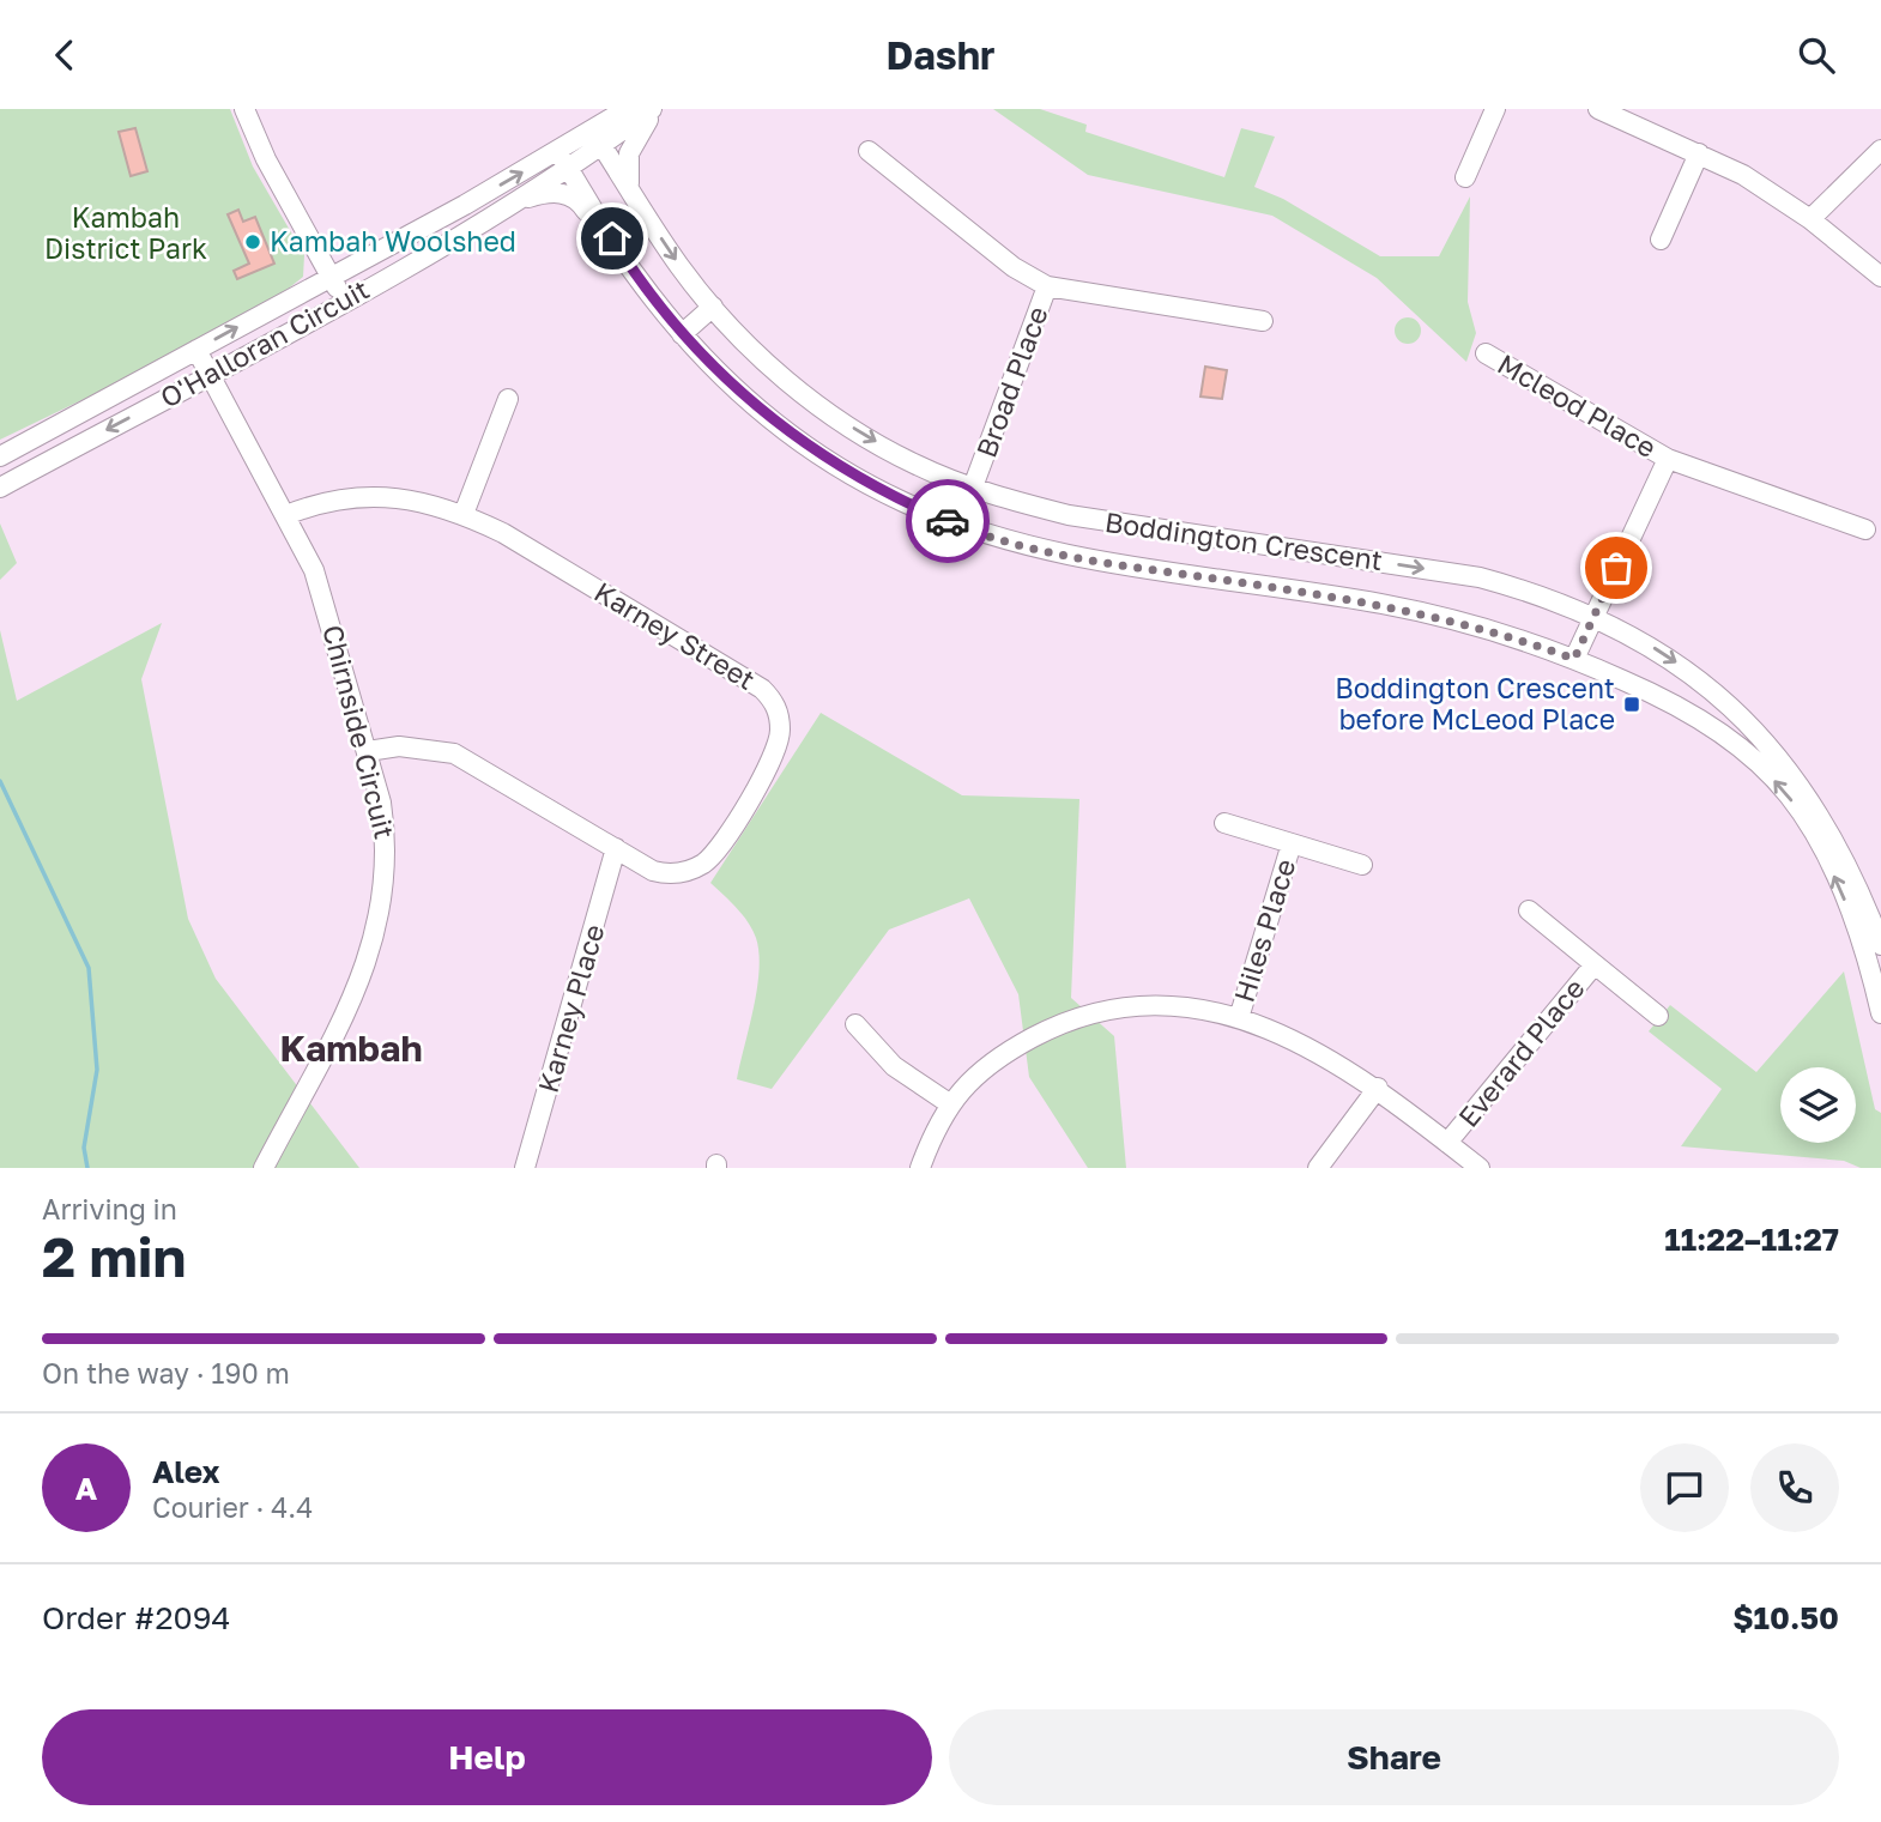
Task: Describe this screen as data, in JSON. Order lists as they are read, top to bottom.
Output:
{
  "streets": {
    "street": [
      "O'Halloran Circuit",
      "Broad Place",
      "Mcleod Place",
      "Boddington Crescent",
      "Karney Street",
      "Chirnside Circuit",
      "Hiles Place",
      "Karney Place",
      "Everard Place"
    ]
  },
  "crossings": [
    ["O'Halloran Circuit", "Boddington Crescent"],
    ["O'Halloran Circuit", "Chirnside Circuit"],
    ["Broad Place", "Boddington Crescent"],
    ["Mcleod Place", "Boddington Crescent"],
    ["Karney Street", "Chirnside Circuit"],
    ["Karney Street", "Karney Place"]
  ],
  "districts": ["Kambah"],
  "parks": ["Kambah District Park"],
  "places": {
    "other": ["Kambah Woolshed"],
    "transit": ["Boddington Crescent before McLeod Place"]
  },
  "page": {
    "header": "Dashr",
    "heading": ["2 min", "Arriving in", "11:22–11:27"],
    "panel": [
      "Alex",
      "Courier · 4.4",
      "Order #2094",
      "$10.50"
    ],
    "bar": "On the way · 190 m",
    "round": "A",
    "buttons": ["Help", "Share"]
  }
}
